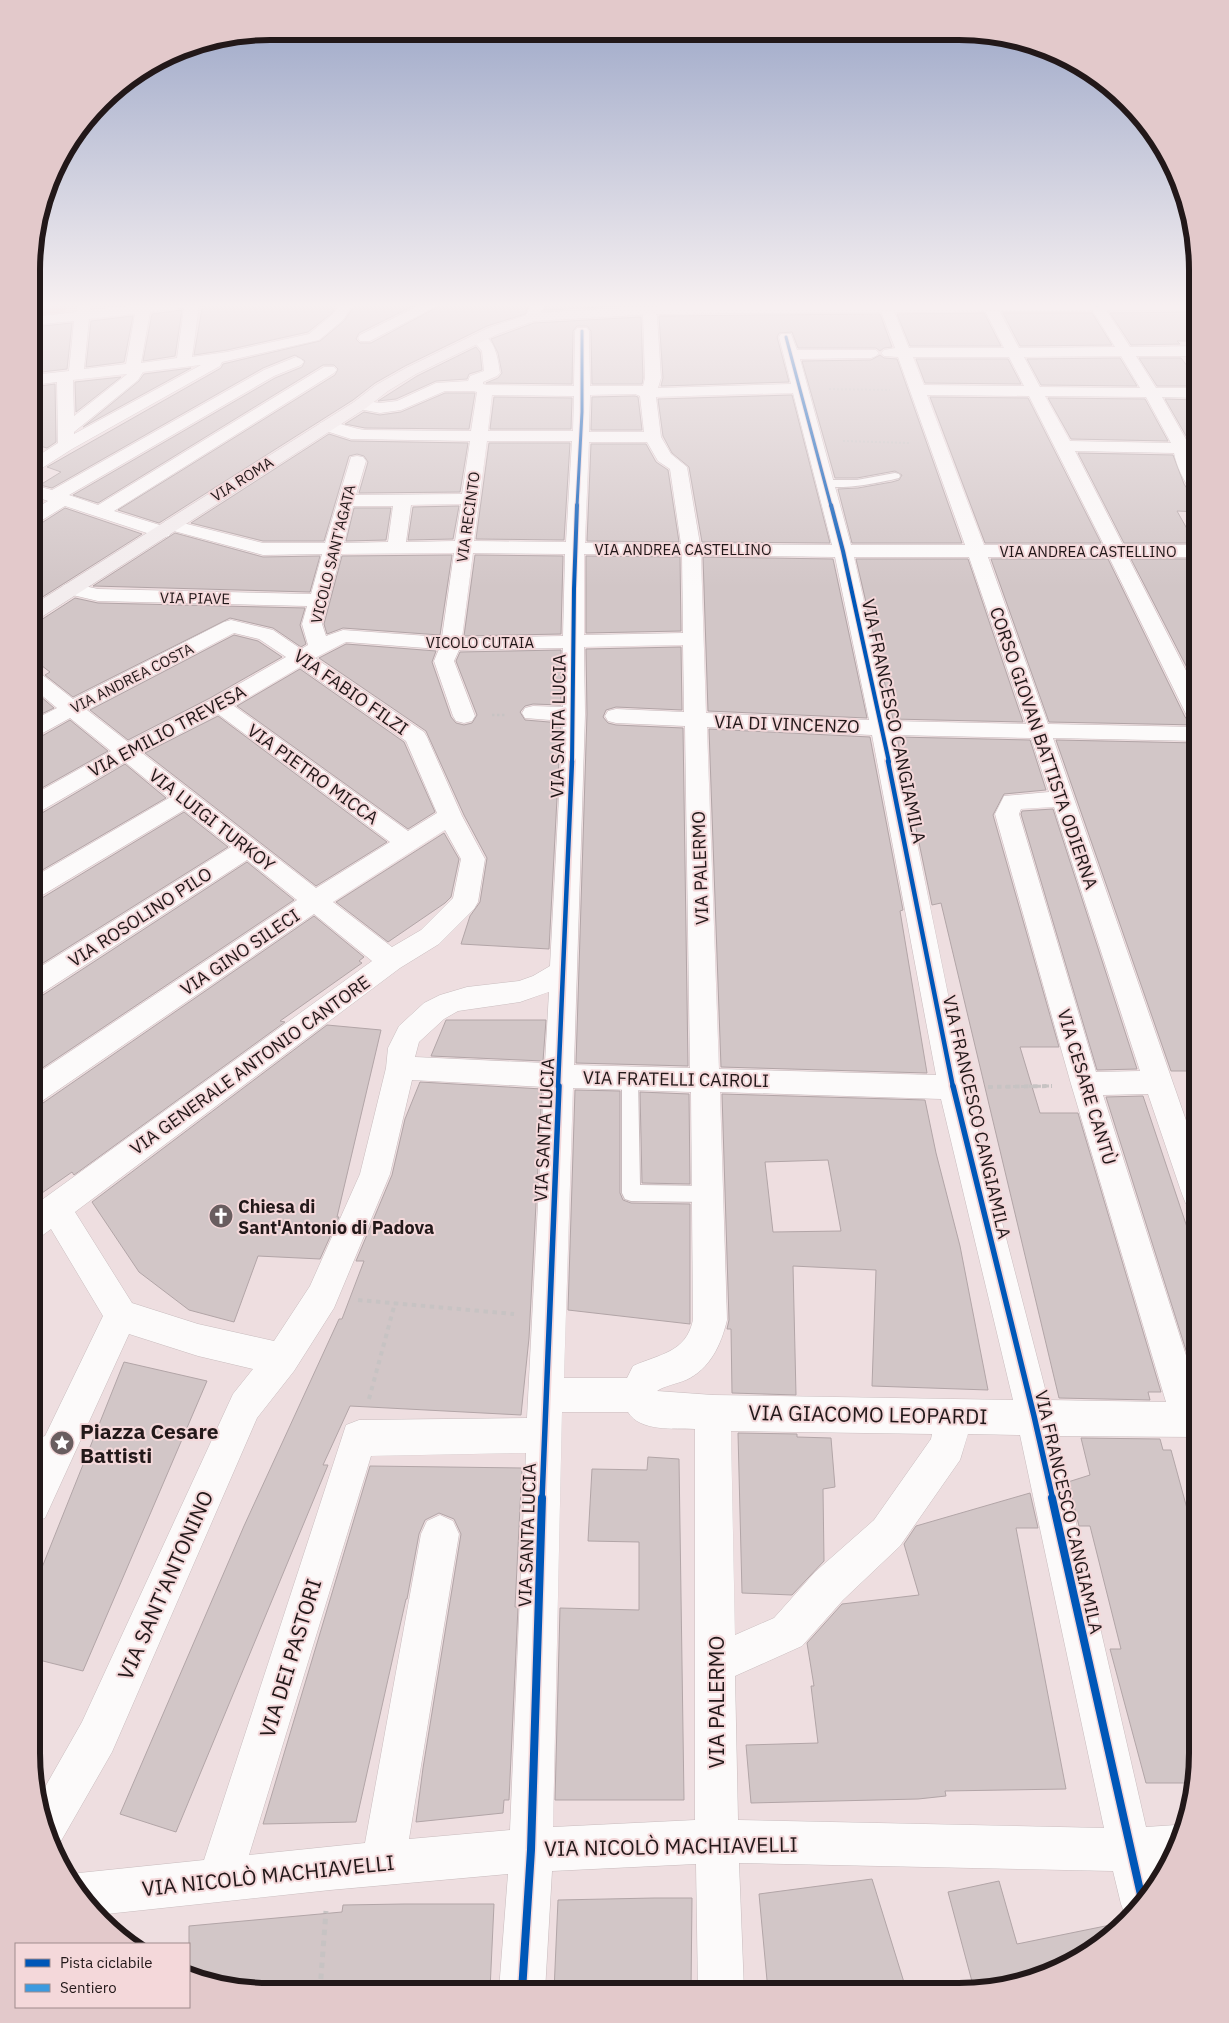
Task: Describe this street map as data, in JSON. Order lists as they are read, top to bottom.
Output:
{
  "streets": {
    "main road": ["VIA ROMA"],
    "street": [
      "VIA RECINTO",
      "VIA ANDREA CASTELLINO",
      "VICOLO SANT'AGATA",
      "VIA PIAVE",
      "VICOLO CUTAIA",
      "VIA ANDREA COSTA",
      "VIA FABIO FILZI",
      "VIA FRANCESCO CANGIAMILA",
      "VIA DI VINCENZO",
      "VIA SANTA LUCIA",
      "VIA EMILIO TREVESA",
      "CORSO GIOVAN BATTISTA ODIERNA",
      "VIA PIETRO MICCA",
      "VIA LUIGI TURKOY",
      "VIA PALERMO",
      "VIA ROSOLINO PILO",
      "VIA GINO SILECI",
      "VIA GENERALE ANTONIO CANTORE",
      "VIA FRATELLI CAIROLI",
      "VIA CESARE CANTÙ",
      "VIA GIACOMO LEOPARDI",
      "VIA SANT'ANTONINO",
      "VIA DEI PASTORI",
      "VIA NICOLÒ MACHIAVELLI"
    ]
  },
  "crossings": [
    ["VIA ROMA", "VIA ANDREA CASTELLINO"],
    ["VIA ROMA", "VIA PIAVE"],
    ["VIA RECINTO", "VIA ANDREA CASTELLINO"],
    ["VIA RECINTO", "VICOLO CUTAIA"],
    ["VIA ANDREA CASTELLINO", "VICOLO SANT'AGATA"],
    ["VIA ANDREA CASTELLINO", "VIA FRANCESCO CANGIAMILA"],
    ["VIA ANDREA CASTELLINO", "VIA SANTA LUCIA"],
    ["VIA ANDREA CASTELLINO", "CORSO GIOVAN BATTISTA ODIERNA"],
    ["VIA ANDREA CASTELLINO", "VIA PALERMO"],
    ["VICOLO SANT'AGATA", "VIA PIAVE"],
    ["VICOLO SANT'AGATA", "VICOLO CUTAIA"],
    ["VICOLO SANT'AGATA", "VIA FABIO FILZI"],
    ["VICOLO SANT'AGATA", "VIA EMILIO TREVESA"],
    ["VICOLO CUTAIA", "VIA FABIO FILZI"],
    ["VICOLO CUTAIA", "VIA SANTA LUCIA"],
    ["VICOLO CUTAIA", "VIA EMILIO TREVESA"],
    ["VICOLO CUTAIA", "VIA PALERMO"],
    ["VIA ANDREA COSTA", "VIA FABIO FILZI"],
    ["VIA ANDREA COSTA", "VIA LUIGI TURKOY"],
    ["VIA FABIO FILZI", "VIA EMILIO TREVESA"],
    ["VIA FABIO FILZI", "VIA GINO SILECI"],
    ["VIA FABIO FILZI", "VIA GENERALE ANTONIO CANTORE"],
    ["VIA FRANCESCO CANGIAMILA", "VIA DI VINCENZO"],
    ["VIA FRANCESCO CANGIAMILA", "VIA FRATELLI CAIROLI"],
    ["VIA FRANCESCO CANGIAMILA", "VIA GIACOMO LEOPARDI"],
    ["VIA FRANCESCO CANGIAMILA", "VIA NICOLÒ MACHIAVELLI"],
    ["VIA DI VINCENZO", "CORSO GIOVAN BATTISTA ODIERNA"],
    ["VIA DI VINCENZO", "VIA PALERMO"],
    ["VIA SANTA LUCIA", "VIA FRATELLI CAIROLI"],
    ["VIA SANTA LUCIA", "VIA SANT'ANTONINO"],
    ["VIA SANTA LUCIA", "VIA NICOLÒ MACHIAVELLI"],
    ["VIA EMILIO TREVESA", "VIA PIETRO MICCA"],
    ["VIA EMILIO TREVESA", "VIA LUIGI TURKOY"],
    ["CORSO GIOVAN BATTISTA ODIERNA", "VIA CESARE CANTÙ"],
    ["VIA PIETRO MICCA", "VIA GINO SILECI"],
    ["VIA LUIGI TURKOY", "VIA ROSOLINO PILO"],
    ["VIA LUIGI TURKOY", "VIA GINO SILECI"],
    ["VIA LUIGI TURKOY", "VIA GENERALE ANTONIO CANTORE"],
    ["VIA PALERMO", "VIA FRATELLI CAIROLI"],
    ["VIA PALERMO", "VIA GIACOMO LEOPARDI"],
    ["VIA PALERMO", "VIA NICOLÒ MACHIAVELLI"],
    ["VIA FRATELLI CAIROLI", "VIA SANT'ANTONINO"],
    ["VIA DEI PASTORI", "VIA NICOLÒ MACHIAVELLI"]
  ],
  "places": {
    "church": ["Chiesa di Sant'Antonio di Padova"],
    "place": ["Piazza Cesare Battisti"]
  },
  "legend": ["Pista ciclabile", "Sentiero"]
}
